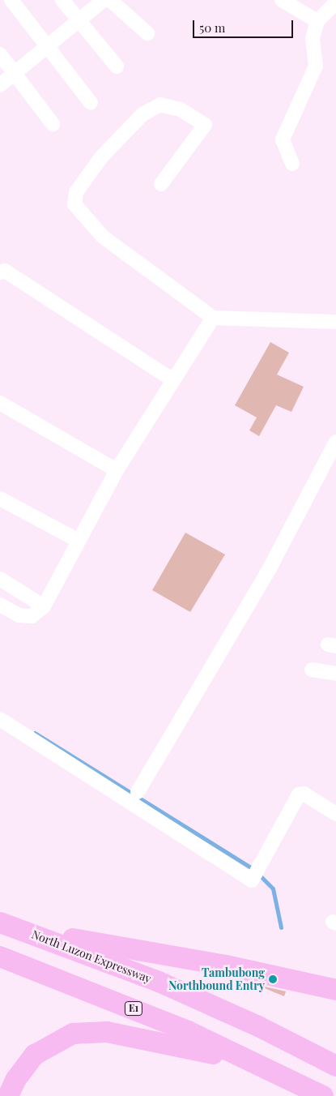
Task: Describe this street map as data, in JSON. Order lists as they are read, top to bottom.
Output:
{
  "streets": {
    "highway": ["North Luzon Expressway", "E1"]
  },
  "places": ["Tambubong Northbound Entry"],
  "scale_bar": "50 m"
}
